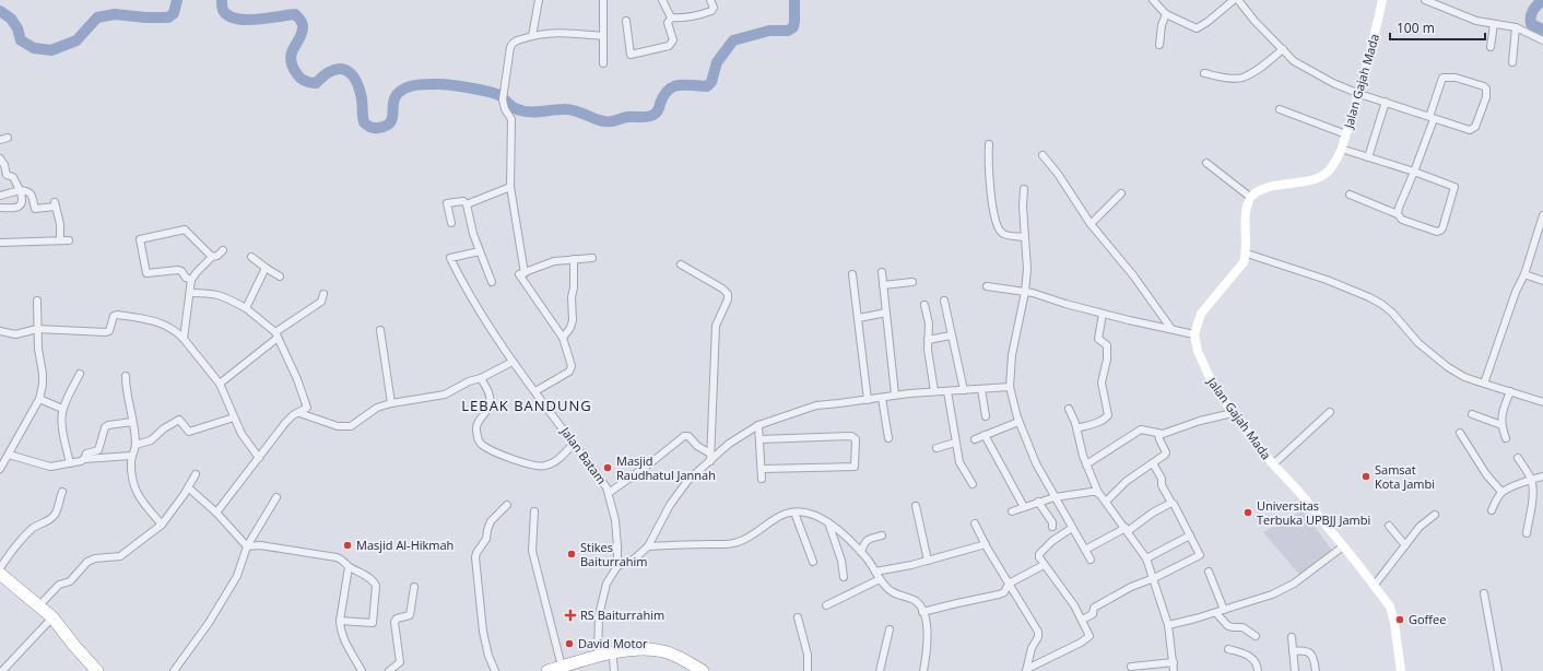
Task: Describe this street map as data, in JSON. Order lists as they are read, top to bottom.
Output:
{
  "streets": {
    "main road": ["Jalan Gajah Mada"],
    "street": ["Jalan Batam"]
  },
  "districts": ["LEBAK BANDUNG"],
  "places": {
    "other": [
      "Masjid Raudhatul Jannah",
      "Samsat Kota Jambi",
      "Universitas Terbuka UPBJJ Jambi",
      "Masjid Al-Hikmah",
      "Stikes Baiturrahim",
      "Goffee",
      "David Motor"
    ],
    "health": ["RS Baiturrahim"]
  },
  "scale_bar": "100 m"
}
